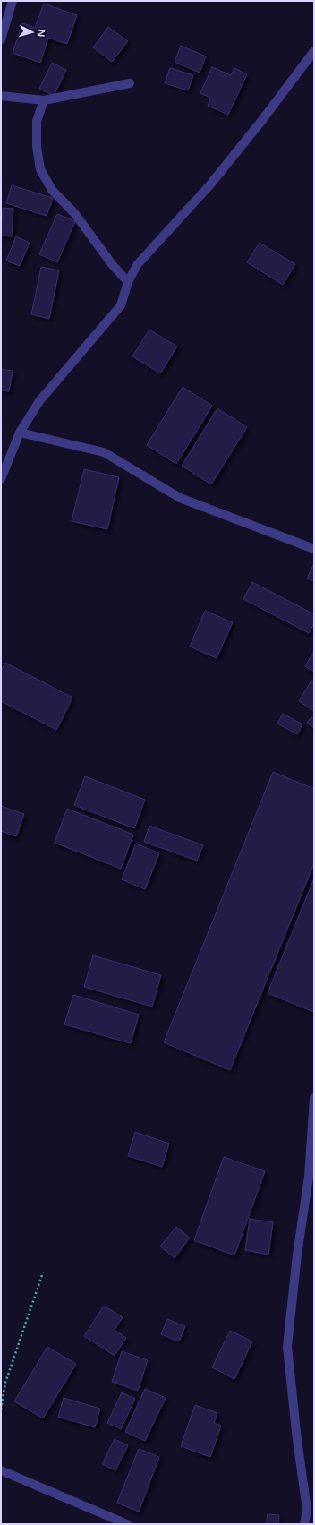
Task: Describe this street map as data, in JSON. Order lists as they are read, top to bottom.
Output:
{
  "north": "right"
}
